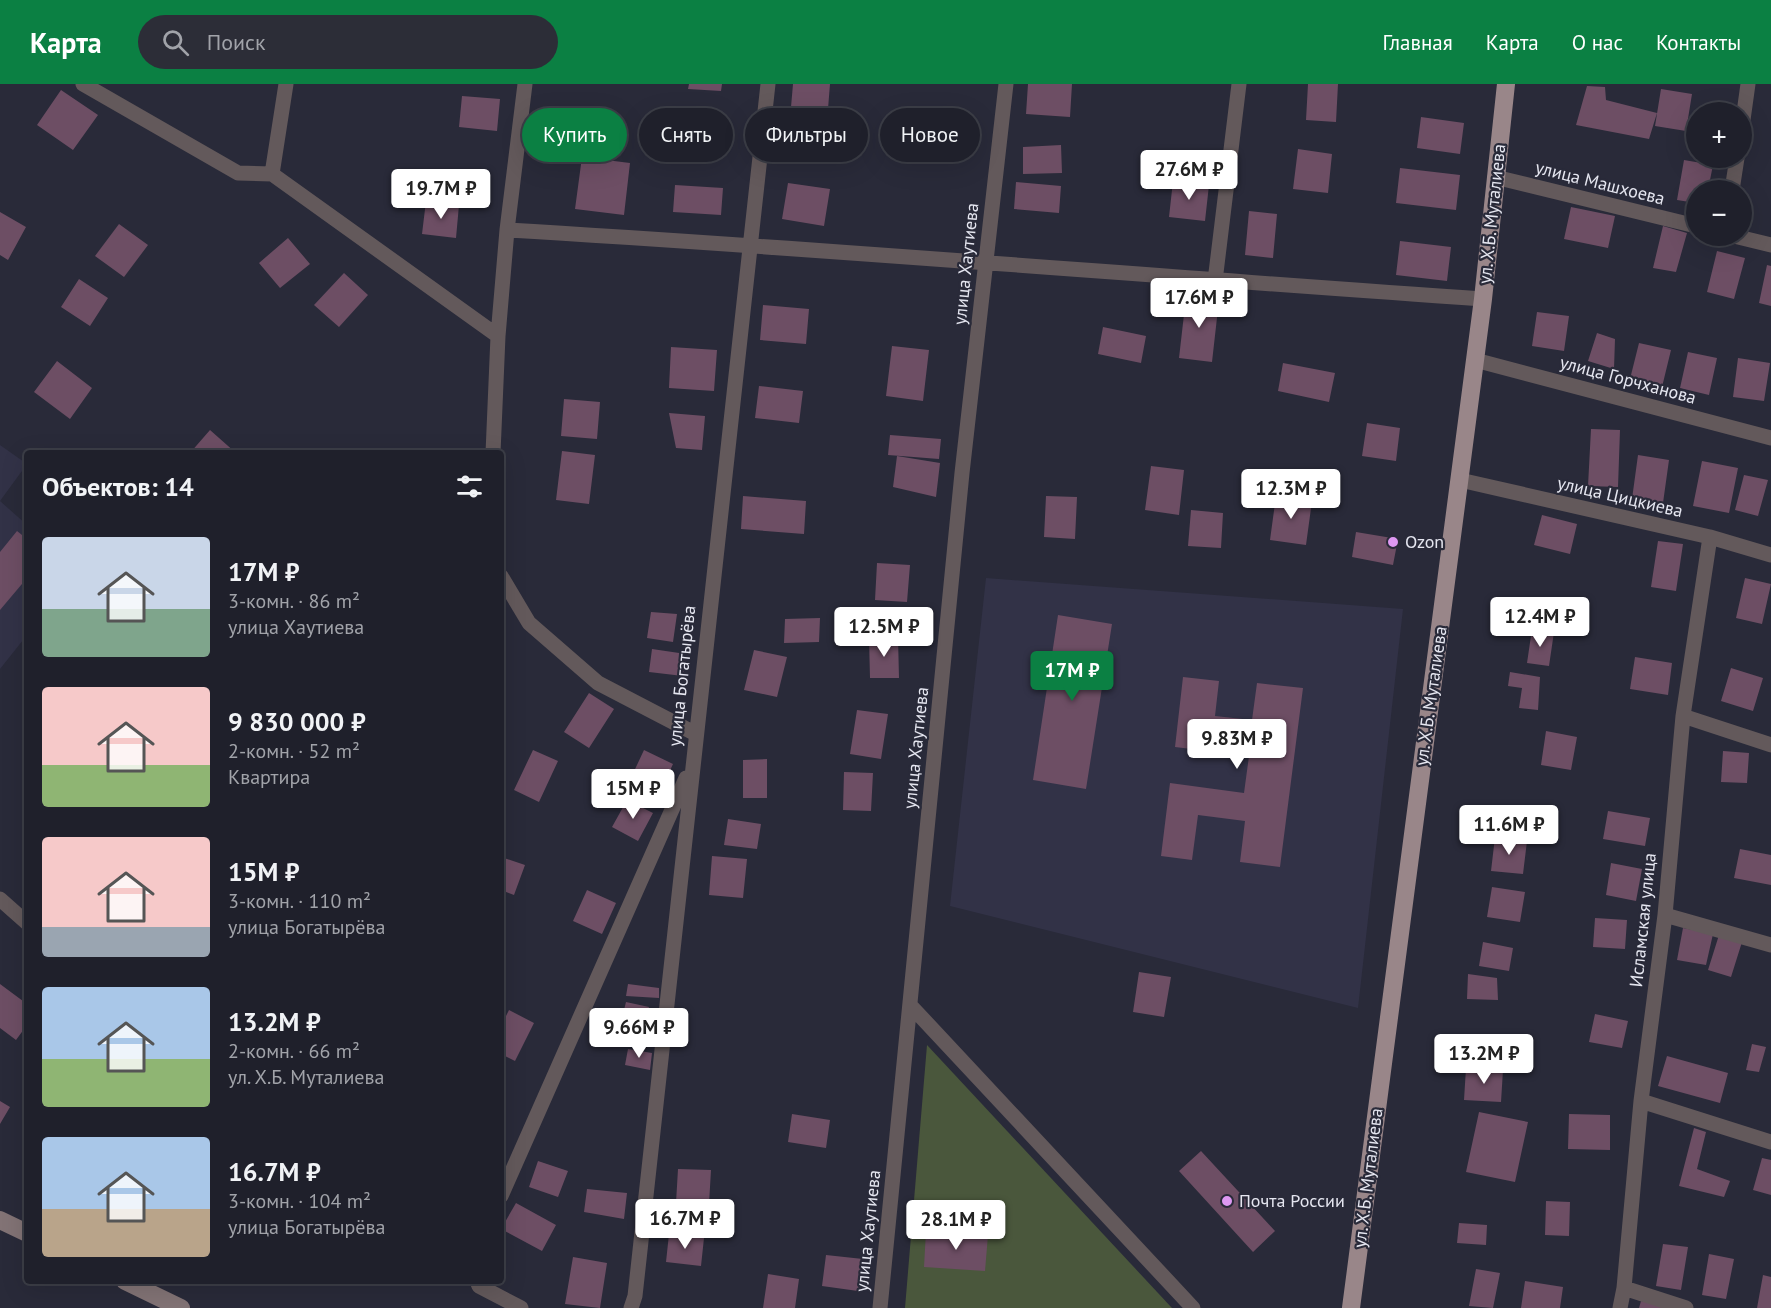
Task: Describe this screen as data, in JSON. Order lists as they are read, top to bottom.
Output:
{
  "streets": {
    "main road": ["ул. Х.Б. Муталиева"],
    "street": [
      "улица Машхоева",
      "улица Хаутиева",
      "улица Горчханова",
      "улица Цицкиева",
      "улица Богатырёва",
      "Исламская улица"
    ]
  },
  "crossings": [
    ["улица Машхоева", "ул. Х.Б. Муталиева"],
    ["ул. Х.Б. Муталиева", "улица Горчханова"],
    ["ул. Х.Б. Муталиева", "улица Цицкиева"],
    ["улица Цицкиева", "Исламская улица"]
  ],
  "places": ["Ozon", "Почта России"],
  "page": {
    "header": "Карта",
    "search": "Поиск",
    "nav": [
      "Главная",
      "Карта",
      "О нас",
      "Контакты"
    ],
    "map_buttons": ["+", "−"],
    "chip": [
      "Купить",
      "Снять",
      "Фильтры",
      "Новое"
    ],
    "price": [
      "27.6M ₽",
      "19.7M ₽",
      "17.6M ₽",
      "12.3M ₽",
      "12.4M ₽",
      "12.5M ₽",
      "17M ₽",
      "9.83M ₽",
      "15M ₽",
      "11.6M ₽",
      "9.66M ₽",
      "13.2M ₽",
      "16.7M ₽",
      "28.1M ₽"
    ],
    "heading": "Объектов: 14",
    "list": [
      {
        "name": "17M ₽",
        "note": "3-комн. · 86 m² · улица Хаутиева"
      },
      {
        "name": "9 830 000 ₽",
        "note": "2-комн. · 52 m² · Квартира"
      },
      {
        "name": "15M ₽",
        "note": "3-комн. · 110 m² · улица Богатырёва"
      },
      {
        "name": "13.2M ₽",
        "note": "2-комн. · 66 m² · ул. Х.Б. Муталиева"
      },
      {
        "name": "16.7M ₽",
        "note": "3-комн. · 104 m² · улица Богатырёва"
      }
    ]
  }
}
